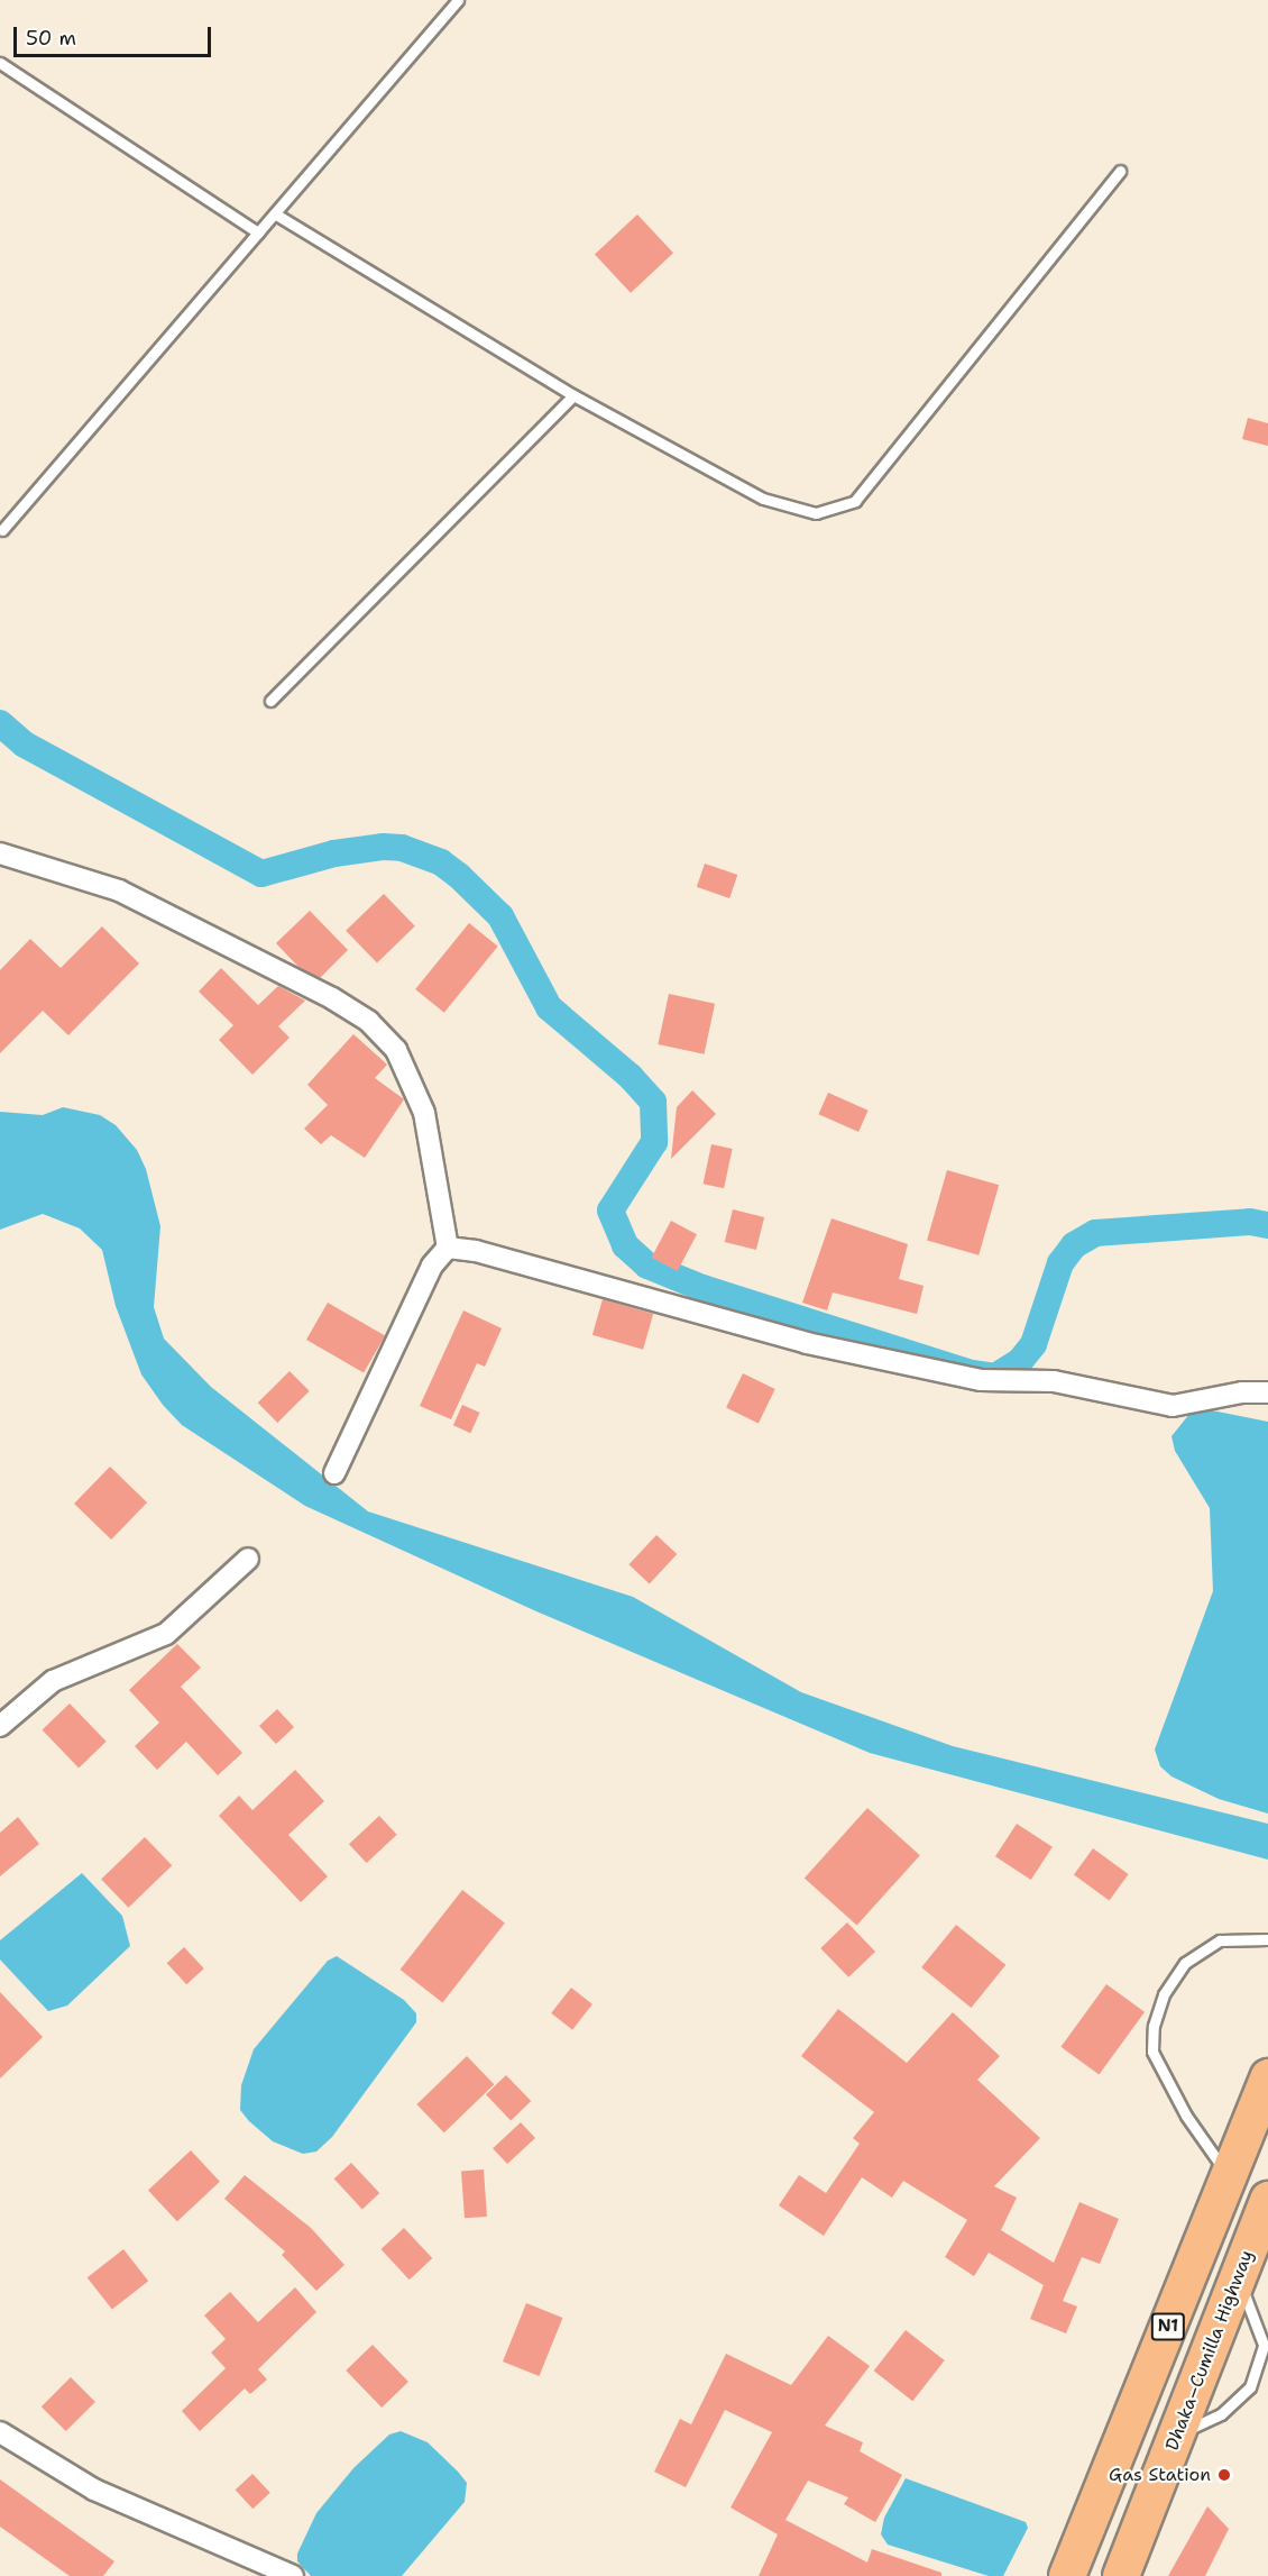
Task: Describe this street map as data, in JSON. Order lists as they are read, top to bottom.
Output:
{
  "streets": {
    "highway": ["N1", "Dhaka–Cumilla Highway"]
  },
  "places": ["Gas Station"],
  "scale_bar": "50 m"
}
